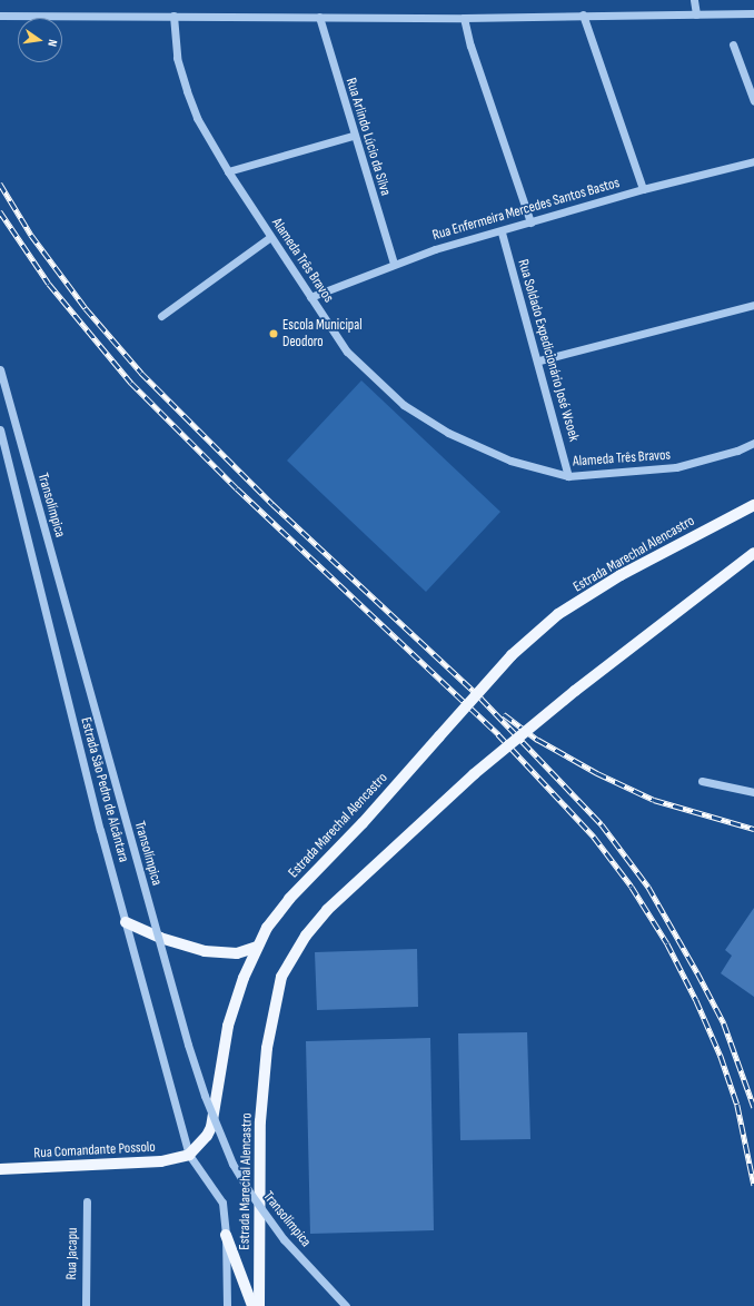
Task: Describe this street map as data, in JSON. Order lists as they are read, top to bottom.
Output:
{
  "streets": {
    "main road": ["Estrada Marechal Alencastro", "Rua Comandante Possolo"],
    "street": [
      "Rua Arlindo Lúcio da Silva",
      "Rua Enfermeira Mercedes Santos Bastos",
      "Alameda Três Bravos",
      "Rua Soldado Expedicionário José Wsoek",
      "Transolímpica",
      "Estrada São Pedro de Alcântara",
      "Rua Jacapu"
    ]
  },
  "crossings": [
    ["Rua Arlindo Lúcio da Silva", "Rua Enfermeira Mercedes Santos Bastos"],
    ["Rua Enfermeira Mercedes Santos Bastos", "Alameda Três Bravos"],
    ["Rua Enfermeira Mercedes Santos Bastos", "Rua Soldado Expedicionário José Wsoek"],
    ["Alameda Três Bravos", "Rua Soldado Expedicionário José Wsoek"],
    ["Estrada Marechal Alencastro", "Estrada São Pedro de Alcântara"],
    ["Estrada Marechal Alencastro", "Rua Comandante Possolo"],
    ["Estrada São Pedro de Alcântara", "Rua Comandante Possolo"]
  ],
  "places": ["Escola Municipal Deodoro"],
  "north": "right"
}
